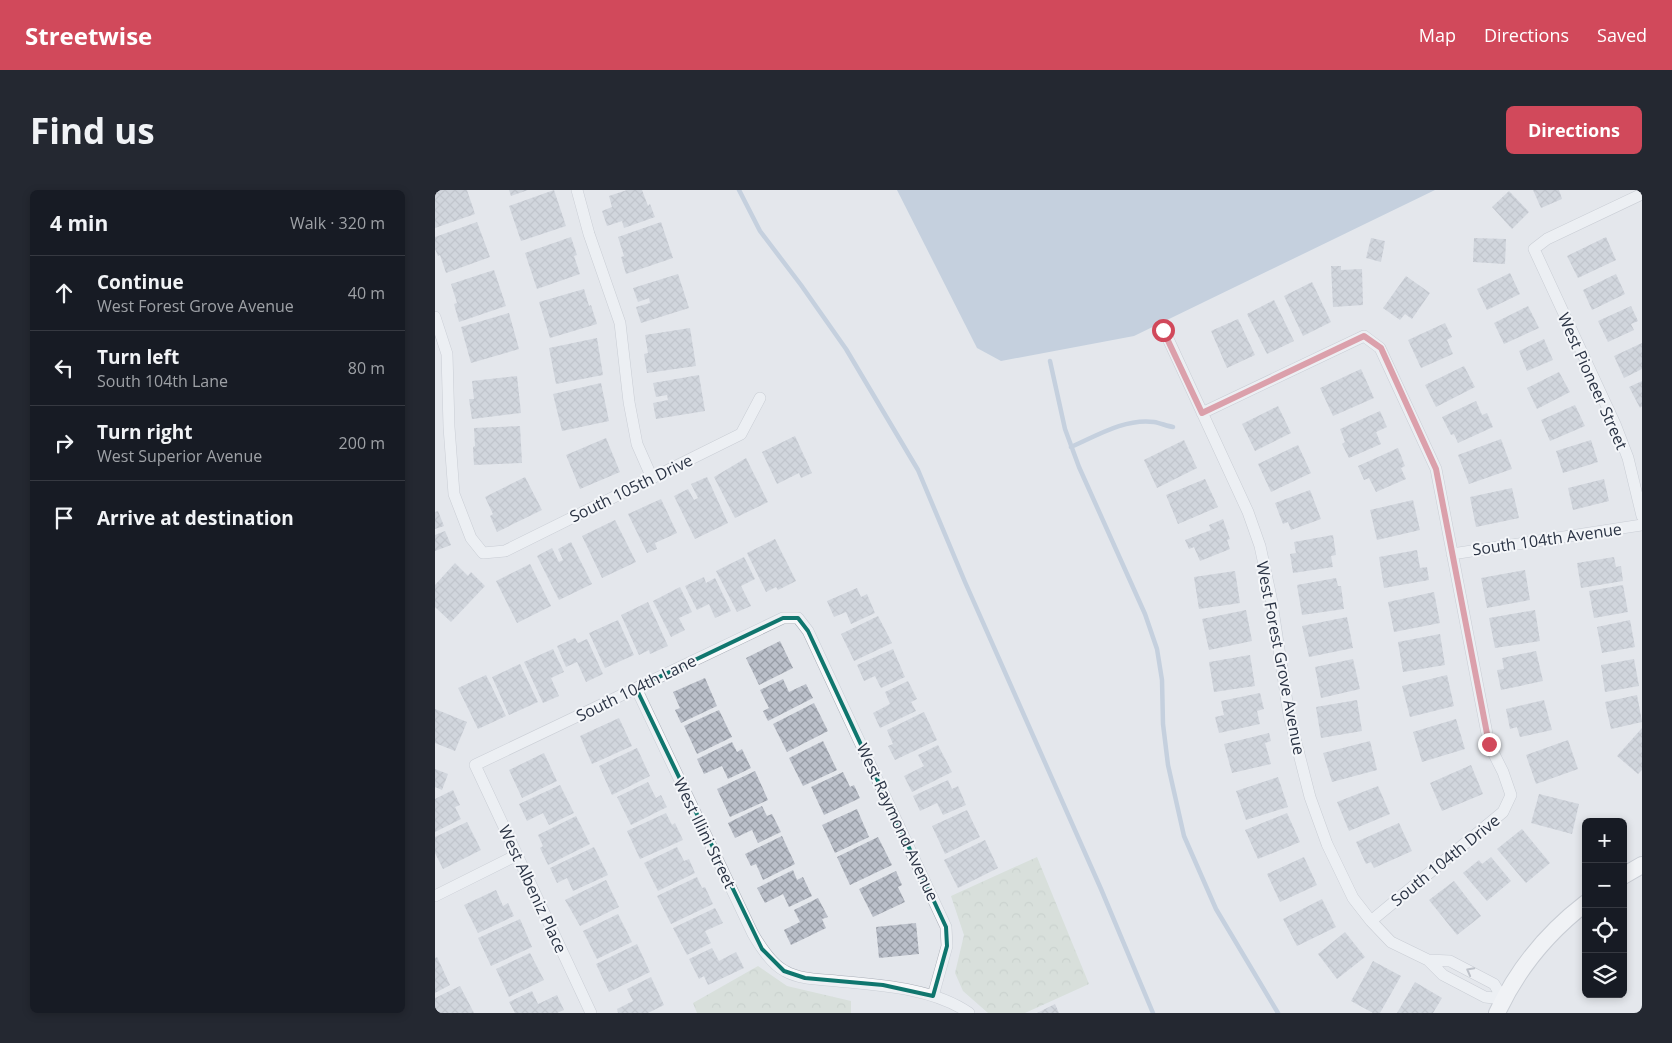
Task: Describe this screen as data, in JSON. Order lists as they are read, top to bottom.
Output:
{
  "streets": {
    "street": [
      "West Pioneer Street",
      "South 105th Drive",
      "South 104th Avenue",
      "West Forest Grove Avenue",
      "South 104th Lane",
      "West Raymond Avenue",
      "West Illini Street",
      "South 104th Drive",
      "West Albeniz Place"
    ]
  },
  "crossings": [
    ["South 104th Avenue", "South 104th Drive"],
    ["West Forest Grove Avenue", "South 104th Drive"],
    ["South 104th Lane", "West Raymond Avenue"],
    ["South 104th Lane", "West Illini Street"],
    ["South 104th Lane", "West Albeniz Place"],
    ["West Raymond Avenue", "West Illini Street"]
  ],
  "page": {
    "header": "Streetwise",
    "nav": ["Map", "Directions", "Saved"],
    "buttons": "Directions",
    "title": "Find us",
    "heading": ["4 min", "Walk · 320 m"],
    "list": [
      ["Continue", "West Forest Grove Avenue", "40 m"],
      ["Turn left", "South 104th Lane", "80 m"],
      ["Turn right", "West Superior Avenue", "200 m"],
      "Arrive at destination"
    ],
    "map_buttons": ["+", "−"]
  }
}
